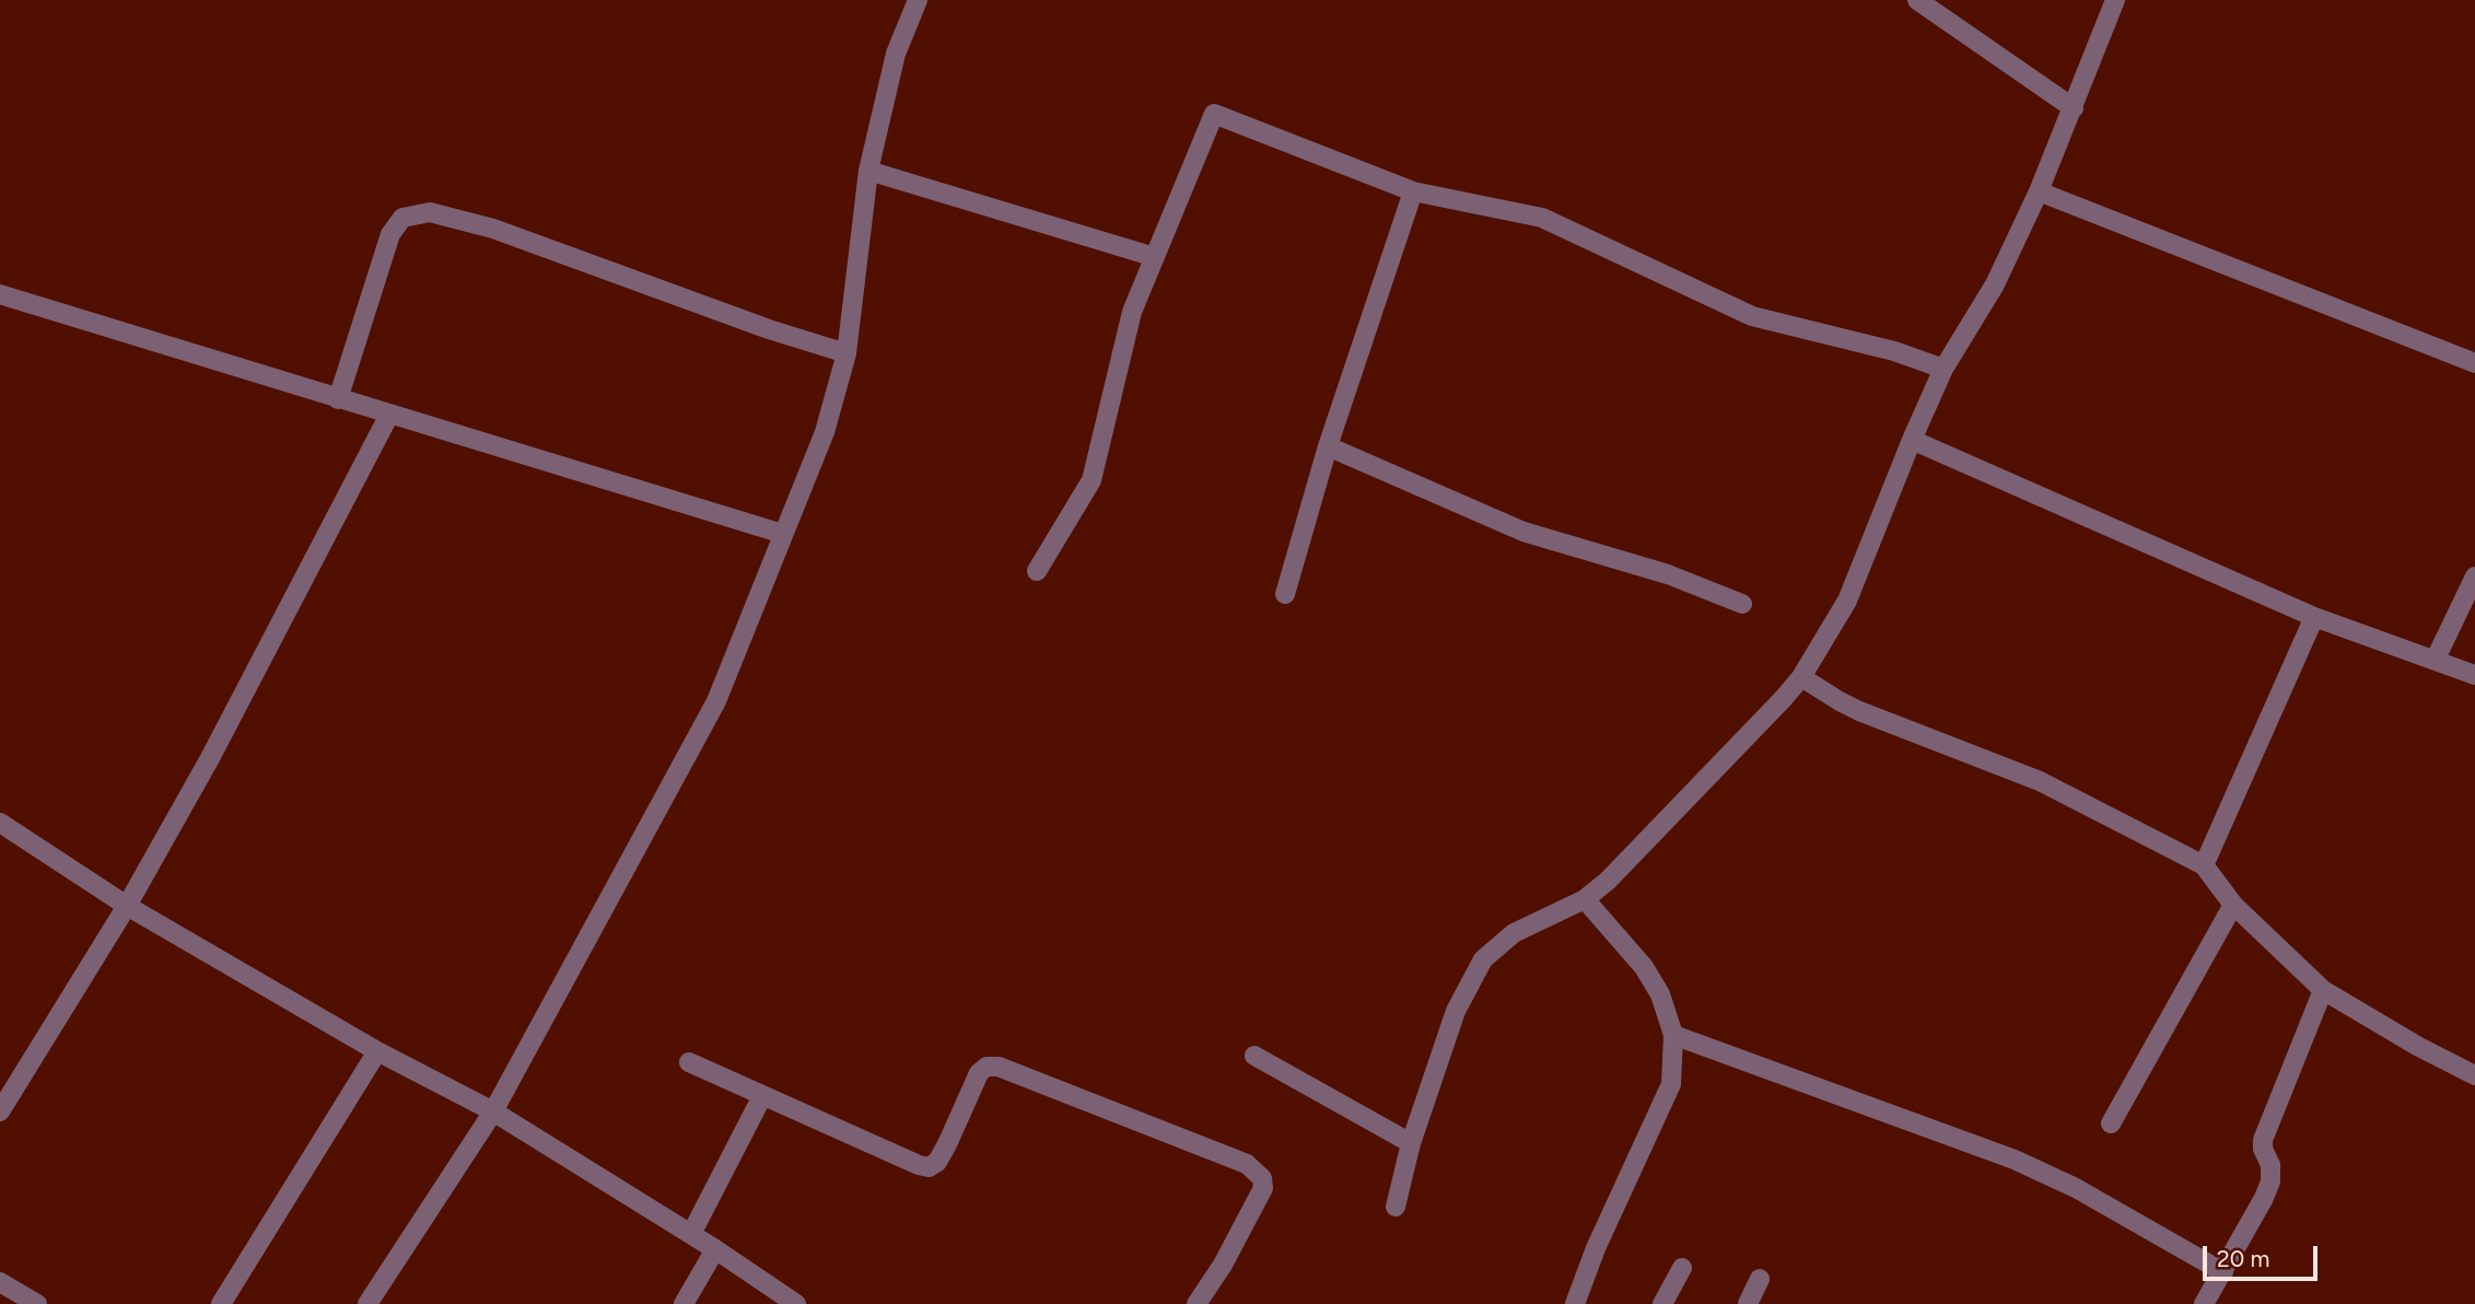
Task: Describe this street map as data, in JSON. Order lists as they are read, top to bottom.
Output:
{
  "scale_bar": "20 m"
}
